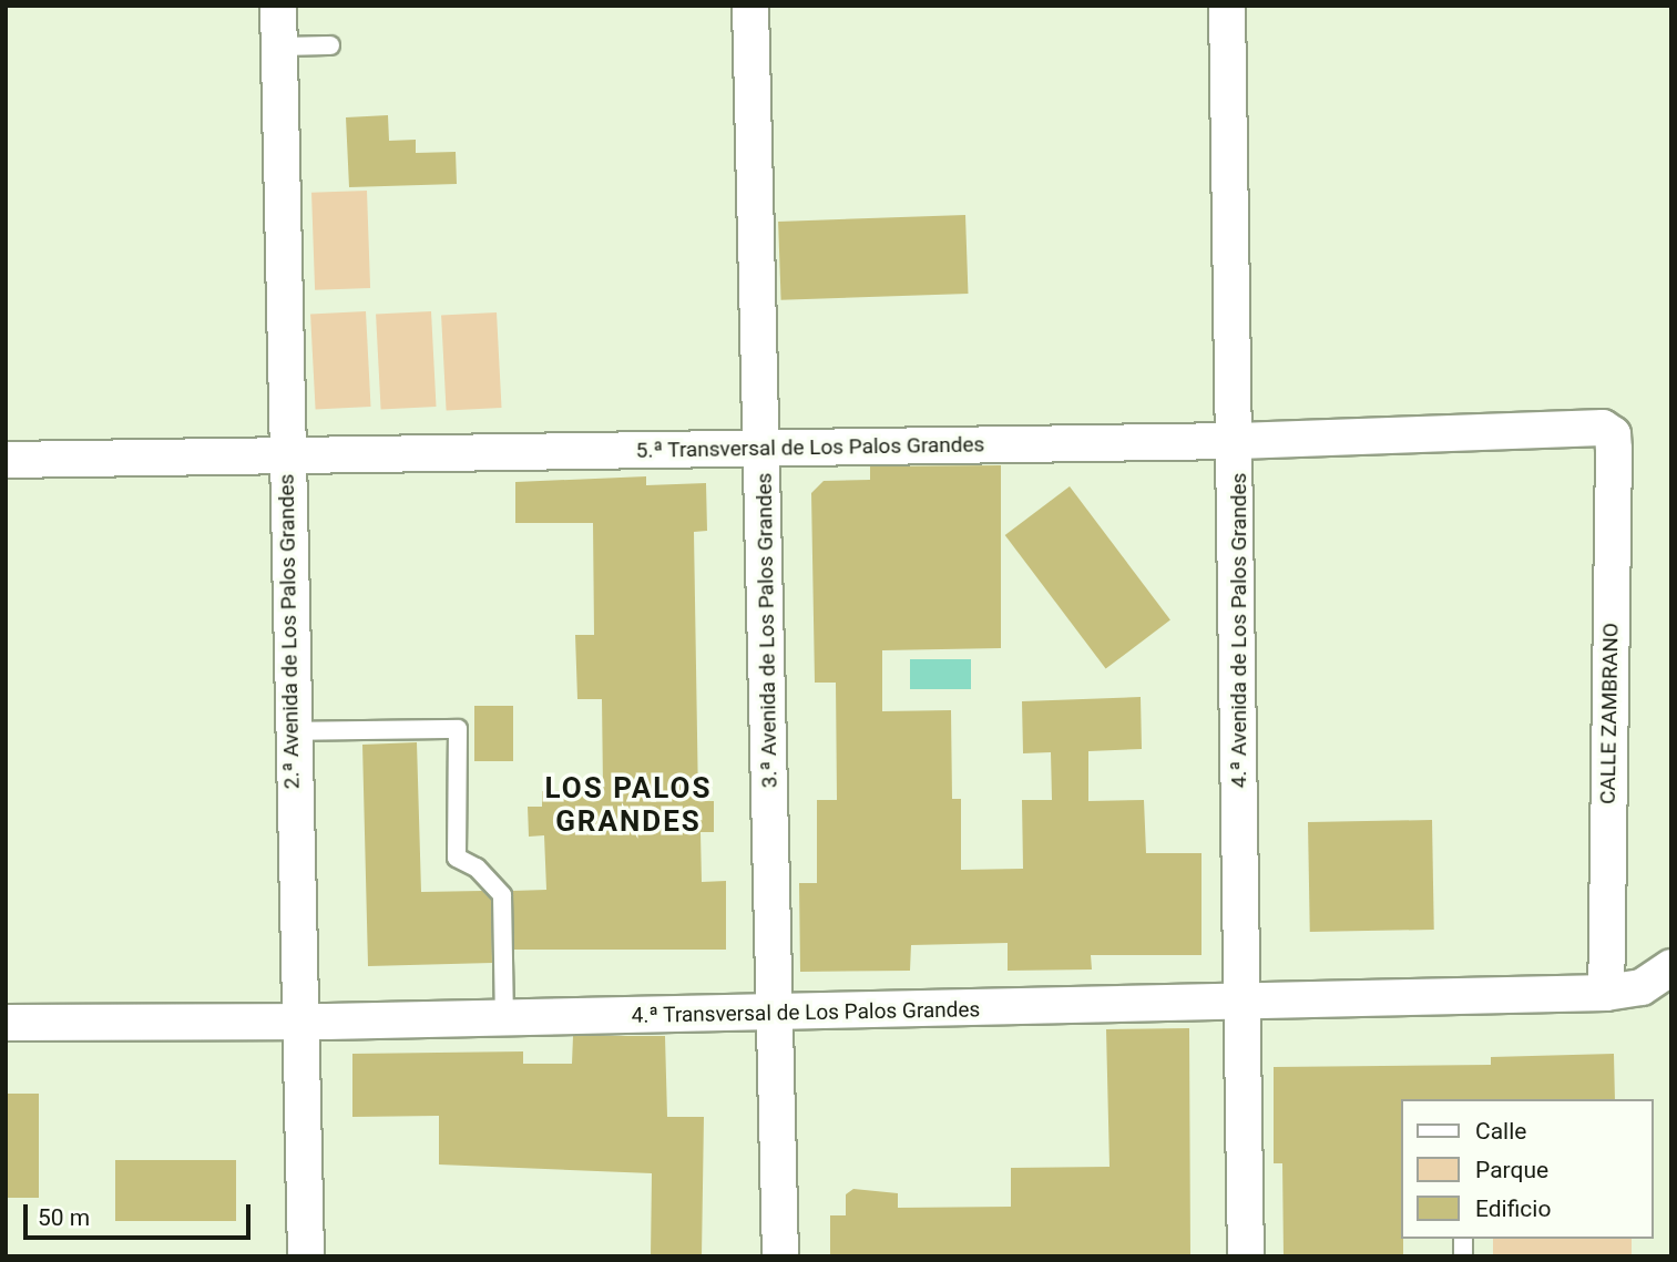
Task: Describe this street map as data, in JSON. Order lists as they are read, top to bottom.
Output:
{
  "streets": {
    "street": [
      "5.ª Transversal de Los Palos Grandes",
      "3.ª Avenida de Los Palos Grandes",
      "4.ª Avenida de Los Palos Grandes",
      "2.ª Avenida de Los Palos Grandes",
      "CALLE ZAMBRANO",
      "4.ª Transversal de Los Palos Grandes"
    ]
  },
  "crossings": [
    ["5.ª Transversal de Los Palos Grandes", "3.ª Avenida de Los Palos Grandes"],
    ["5.ª Transversal de Los Palos Grandes", "4.ª Avenida de Los Palos Grandes"],
    ["5.ª Transversal de Los Palos Grandes", "2.ª Avenida de Los Palos Grandes"],
    ["5.ª Transversal de Los Palos Grandes", "CALLE ZAMBRANO"],
    ["3.ª Avenida de Los Palos Grandes", "4.ª Transversal de Los Palos Grandes"],
    ["4.ª Avenida de Los Palos Grandes", "4.ª Transversal de Los Palos Grandes"],
    ["2.ª Avenida de Los Palos Grandes", "4.ª Transversal de Los Palos Grandes"],
    ["CALLE ZAMBRANO", "4.ª Transversal de Los Palos Grandes"]
  ],
  "districts": ["LOS PALOS GRANDES"],
  "legend": ["Calle", "Parque", "Edificio"],
  "scale_bar": "50 m"
}
